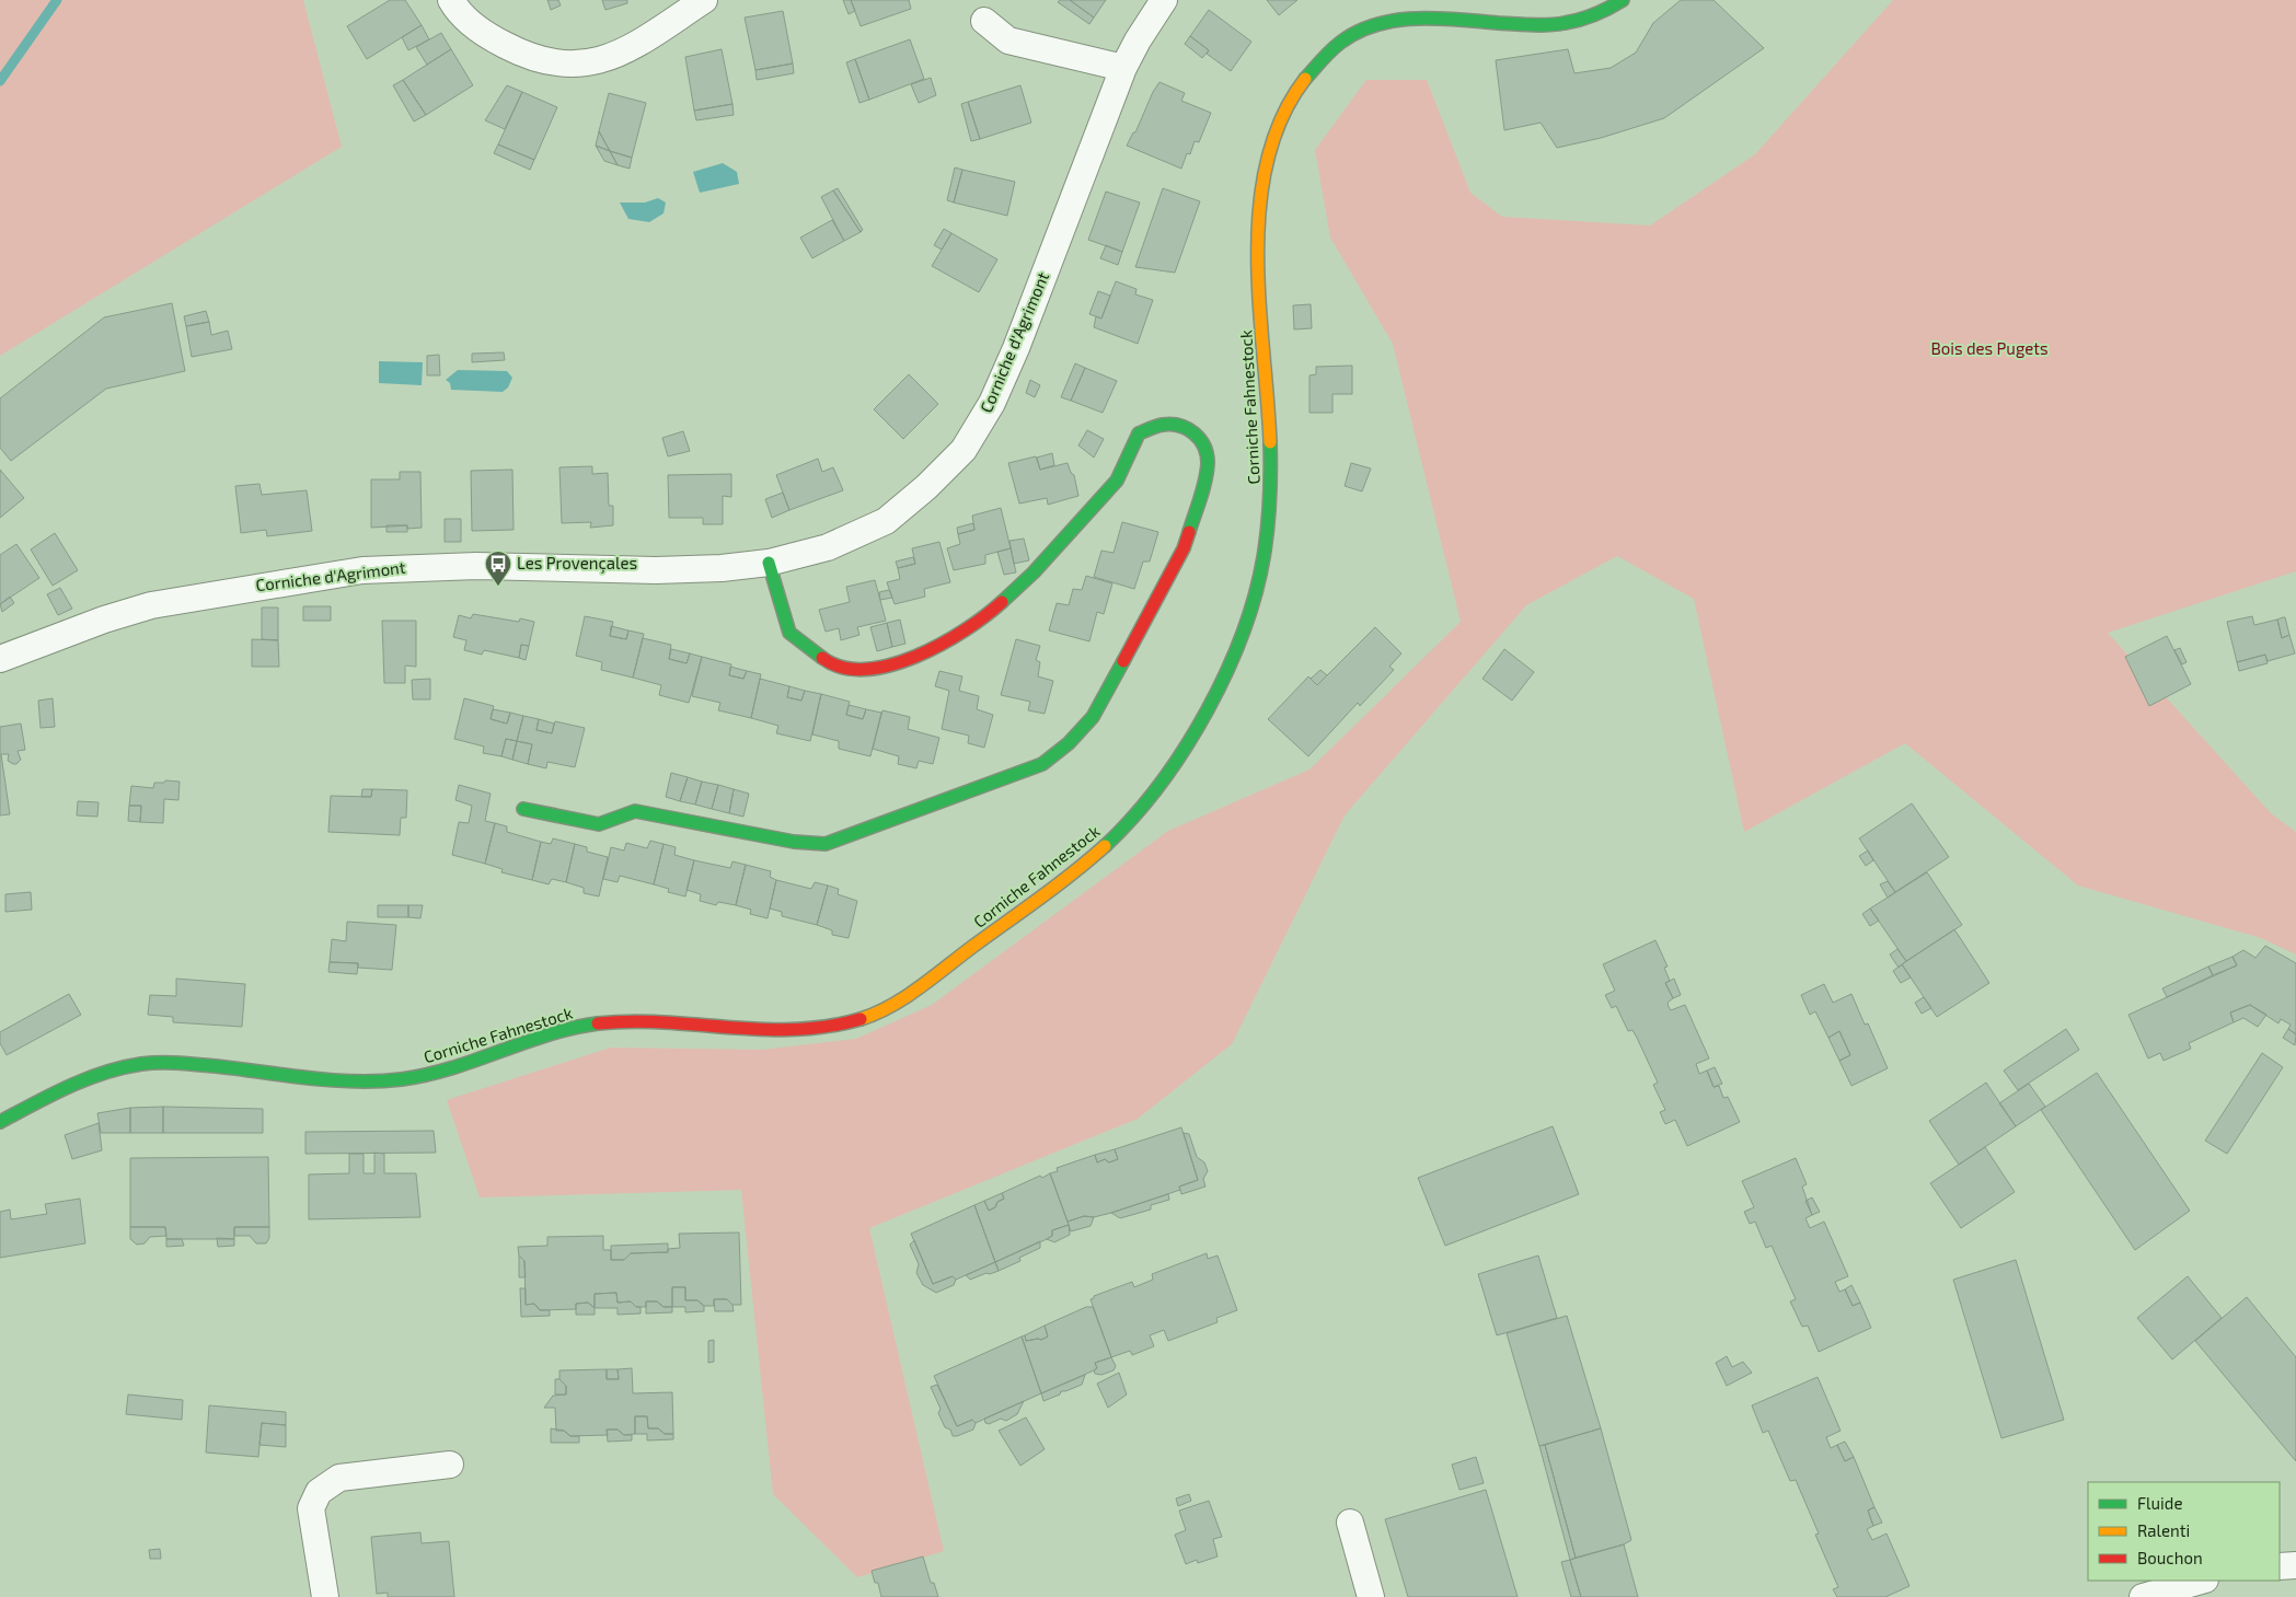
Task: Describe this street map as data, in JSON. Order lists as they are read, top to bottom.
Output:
{
  "streets": {
    "main road": ["Corniche Fahnestock"],
    "street": ["Corniche d'Agrimont"]
  },
  "parks": ["Bois des Pugets"],
  "places": {
    "bus stop": ["Les Provençales"]
  },
  "legend": ["Fluide", "Ralenti", "Bouchon"]
}
